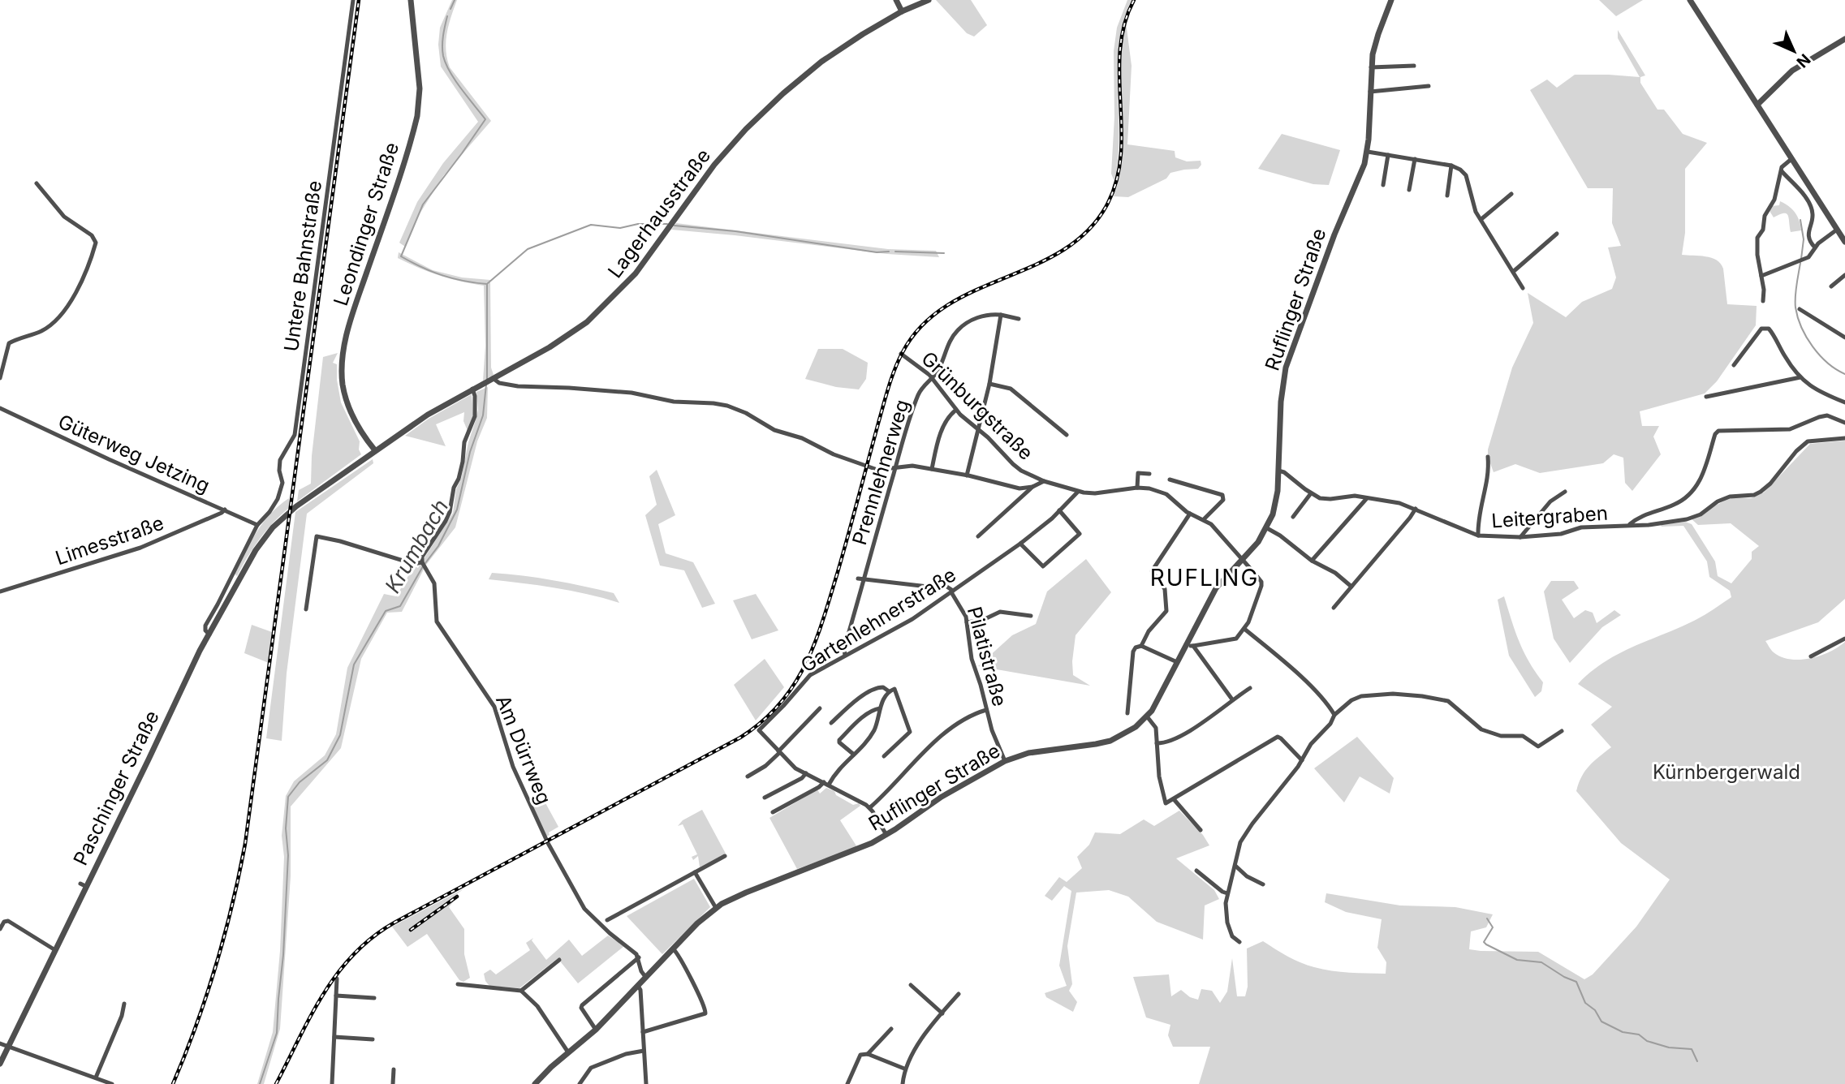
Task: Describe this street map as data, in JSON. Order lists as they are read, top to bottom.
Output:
{
  "streets": {
    "street": [
      "Lagerhausstraße",
      "Leondinger Straße",
      "Untere Bahnstraße",
      "Ruflinger Straße",
      "Grünburgstraße",
      "Güterweg Jetzing",
      "Prennlehnerweg",
      "Leitergraben",
      "Limesstraße",
      "Gartenlehnerstraße",
      "Pilatistraße",
      "Am Dürrweg",
      "Paschinger Straße"
    ]
  },
  "crossings": [
    ["Lagerhausstraße", "Leondinger Straße"],
    ["Lagerhausstraße", "Paschinger Straße"],
    ["Leondinger Straße", "Paschinger Straße"],
    ["Untere Bahnstraße", "Güterweg Jetzing"],
    ["Untere Bahnstraße", "Paschinger Straße"],
    ["Ruflinger Straße", "Grünburgstraße"],
    ["Ruflinger Straße", "Leitergraben"],
    ["Ruflinger Straße", "Pilatistraße"],
    ["Ruflinger Straße", "Am Dürrweg"],
    ["Grünburgstraße", "Prennlehnerweg"],
    ["Grünburgstraße", "Gartenlehnerstraße"],
    ["Güterweg Jetzing", "Limesstraße"],
    ["Prennlehnerweg", "Gartenlehnerstraße"],
    ["Gartenlehnerstraße", "Pilatistraße"]
  ],
  "districts": ["RUFLING"],
  "water": ["Krumbach"],
  "parks": ["Kürnbergerwald"],
  "north": "bottom right"
}
